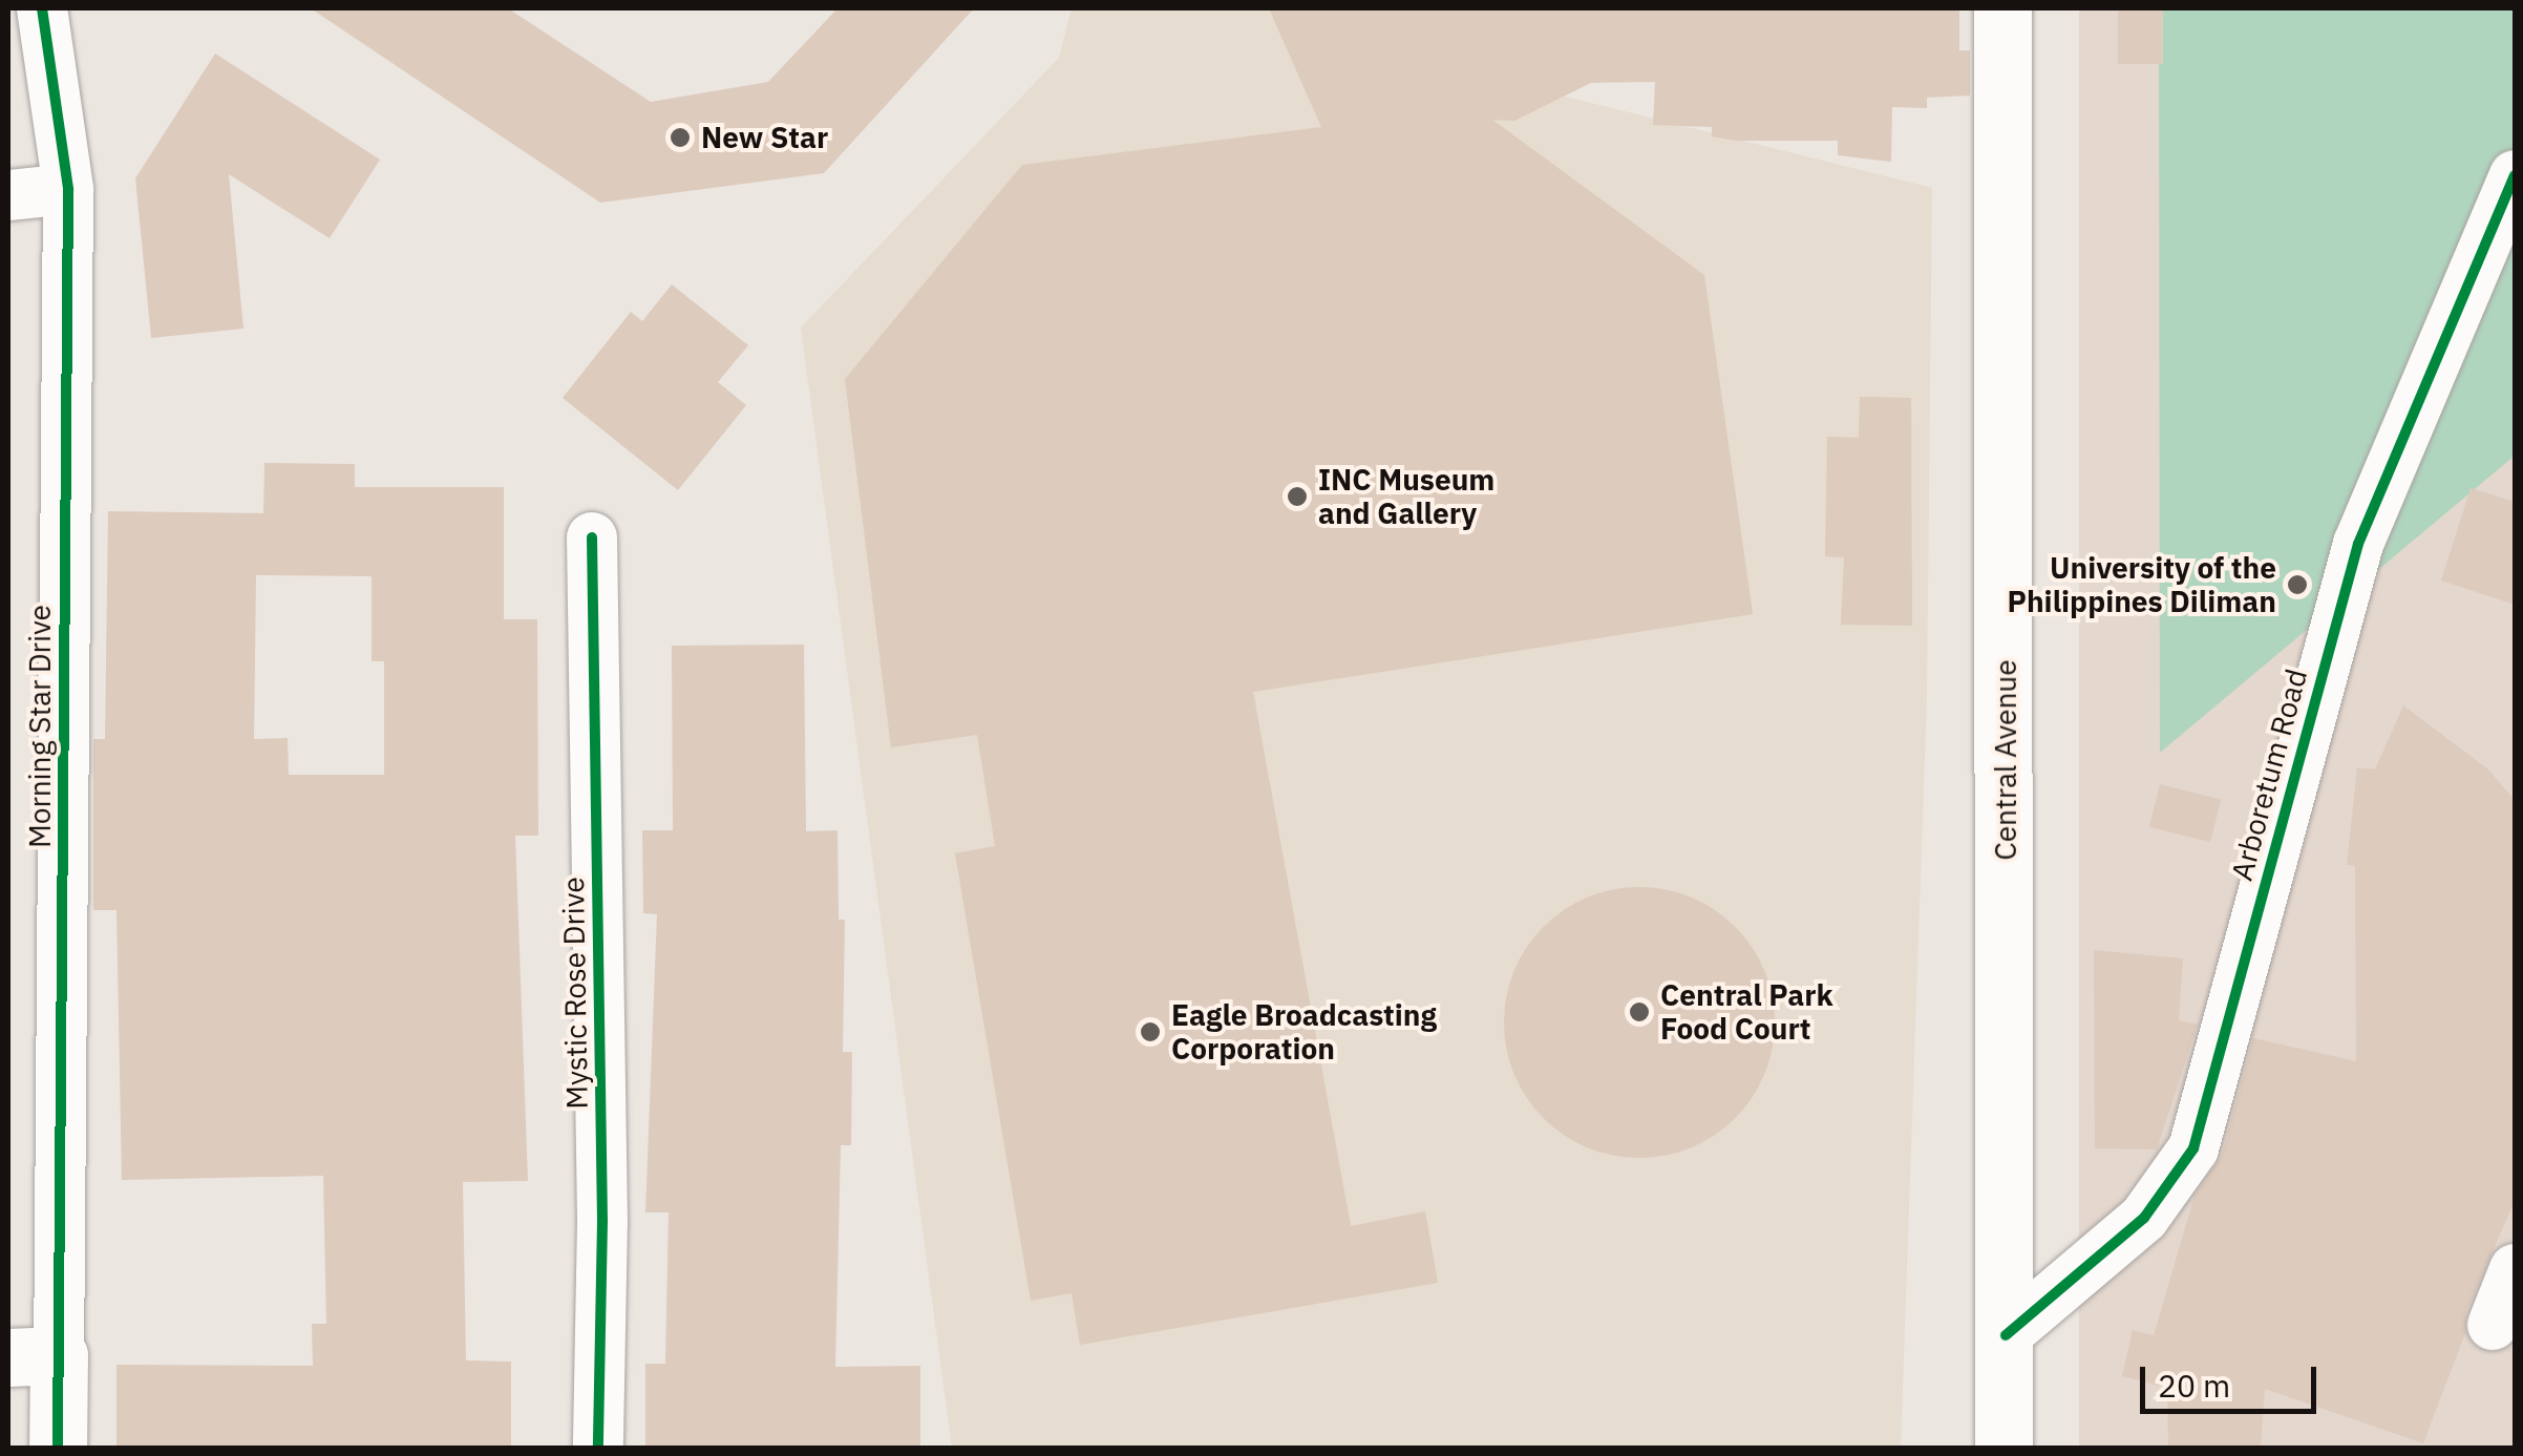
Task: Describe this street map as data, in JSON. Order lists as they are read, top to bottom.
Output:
{
  "streets": {
    "main road": ["Morning Star Drive", "Central Avenue"],
    "street": ["Arboretum Road", "Mystic Rose Drive"]
  },
  "crossings": [
    ["Central Avenue", "Arboretum Road"]
  ],
  "places": [
    "New Star",
    "INC Museum and Gallery",
    "University of the Philippines Diliman",
    "Central Park Food Court",
    "Eagle Broadcasting Corporation"
  ],
  "scale_bar": "20 m"
}
